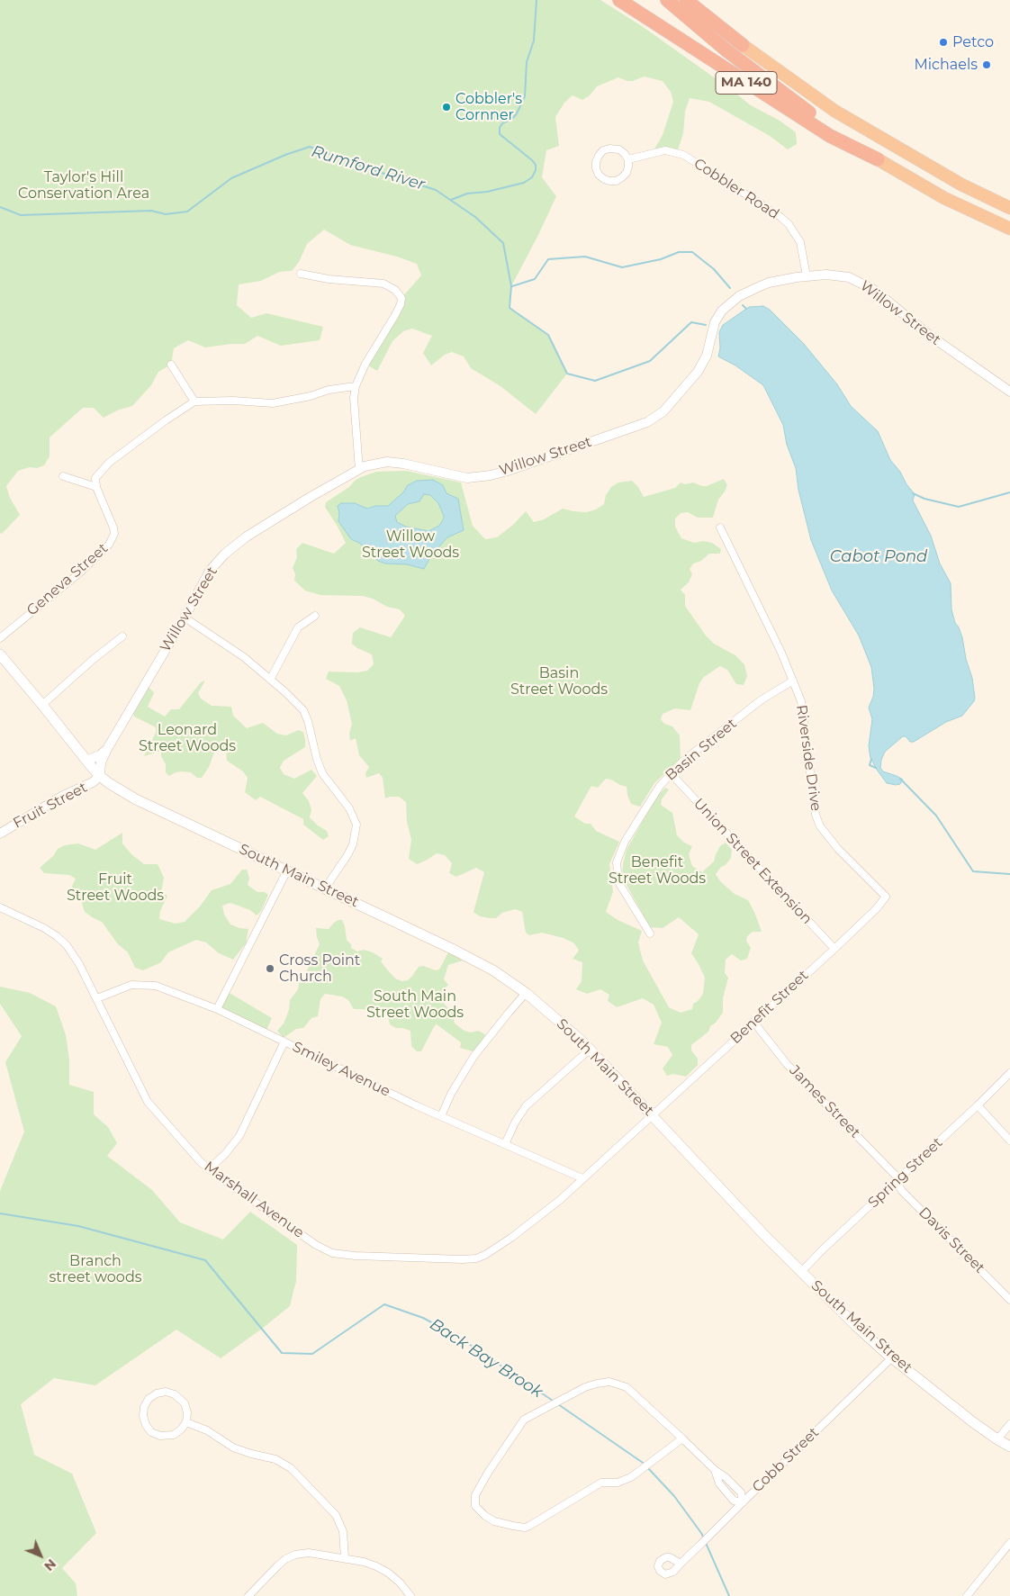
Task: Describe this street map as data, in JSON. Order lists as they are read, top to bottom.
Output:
{
  "streets": {
    "highway": ["MA 140"],
    "main road": ["South Main Street"],
    "street": [
      "Cobbler Road",
      "Willow Street",
      "Geneva Street",
      "Basin Street",
      "Riverside Drive",
      "Fruit Street",
      "Union Street Extension",
      "Benefit Street",
      "Smiley Avenue",
      "James Street",
      "Spring Street",
      "Marshall Avenue",
      "Davis Street",
      "Cobb Street"
    ]
  },
  "crossings": [
    ["Cobbler Road", "Willow Street"],
    ["Willow Street", "Fruit Street"],
    ["Willow Street", "South Main Street"],
    ["Basin Street", "Riverside Drive"],
    ["Basin Street", "Union Street Extension"],
    ["Riverside Drive", "Benefit Street"],
    ["Fruit Street", "South Main Street"],
    ["Union Street Extension", "Benefit Street"],
    ["South Main Street", "Benefit Street"],
    ["South Main Street", "Spring Street"],
    ["South Main Street", "Cobb Street"],
    ["Benefit Street", "Smiley Avenue"],
    ["Benefit Street", "James Street"],
    ["Benefit Street", "Marshall Avenue"],
    ["Smiley Avenue", "Marshall Avenue"],
    ["James Street", "Spring Street"],
    ["James Street", "Davis Street"],
    ["Spring Street", "Davis Street"]
  ],
  "water": ["Rumford River", "Cabot Pond", "Back Bay Brook"],
  "parks": [
    "Taylor's Hill Conservation Area",
    "Willow Street Woods",
    "Basin Street Woods",
    "Leonard Street Woods",
    "Benefit Street Woods",
    "Fruit Street Woods",
    "South Main Street Woods",
    "Branch street woods"
  ],
  "places": [
    "Petco",
    "Michaels",
    "Cobbler's Cornner",
    "Cross Point Church"
  ],
  "north": "bottom right"
}
